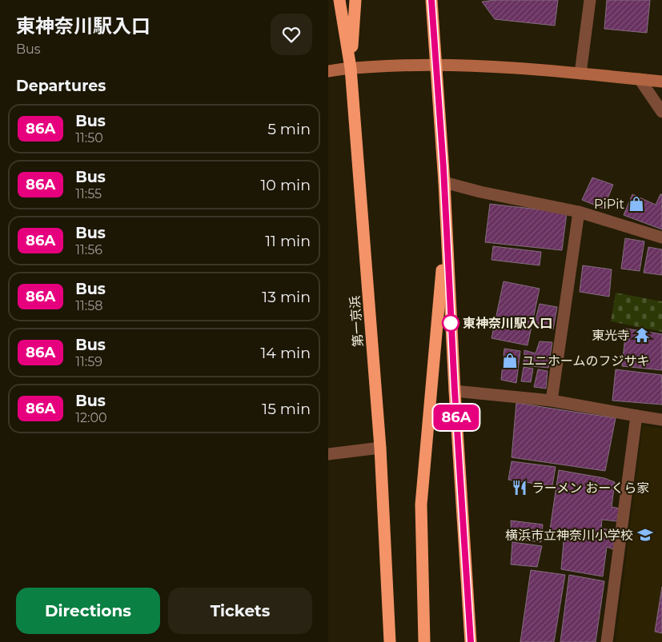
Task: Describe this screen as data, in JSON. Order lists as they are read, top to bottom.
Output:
{
  "streets": {
    "highway": ["第一京浜"]
  },
  "places": {
    "shop": ["PiPit", "ユニホームのフジサキ"],
    "other": ["東神奈川駅入口"],
    "temple": ["東光寺"],
    "restaurant": ["ラーメン おーくら家"],
    "school or university": ["横浜市立神奈川小学校"]
  },
  "lines": ["bus line 86A"],
  "page": {
    "heading": [
      ["東神奈川駅入口", "Bus"],
      "Departures"
    ],
    "on_map": "86A",
    "list": [
      {
        "mark": "86A",
        "name": "Bus",
        "note": "11:50",
        "value": "5 min"
      },
      {
        "mark": "86A",
        "name": "Bus",
        "note": "11:55",
        "value": "10 min"
      },
      {
        "mark": "86A",
        "name": "Bus",
        "note": "11:56",
        "value": "11 min"
      },
      {
        "mark": "86A",
        "name": "Bus",
        "note": "11:58",
        "value": "13 min"
      },
      {
        "mark": "86A",
        "name": "Bus",
        "note": "11:59",
        "value": "14 min"
      },
      {
        "mark": "86A",
        "name": "Bus",
        "note": "12:00",
        "value": "15 min"
      }
    ],
    "buttons": ["Directions", "Tickets"]
  }
}
